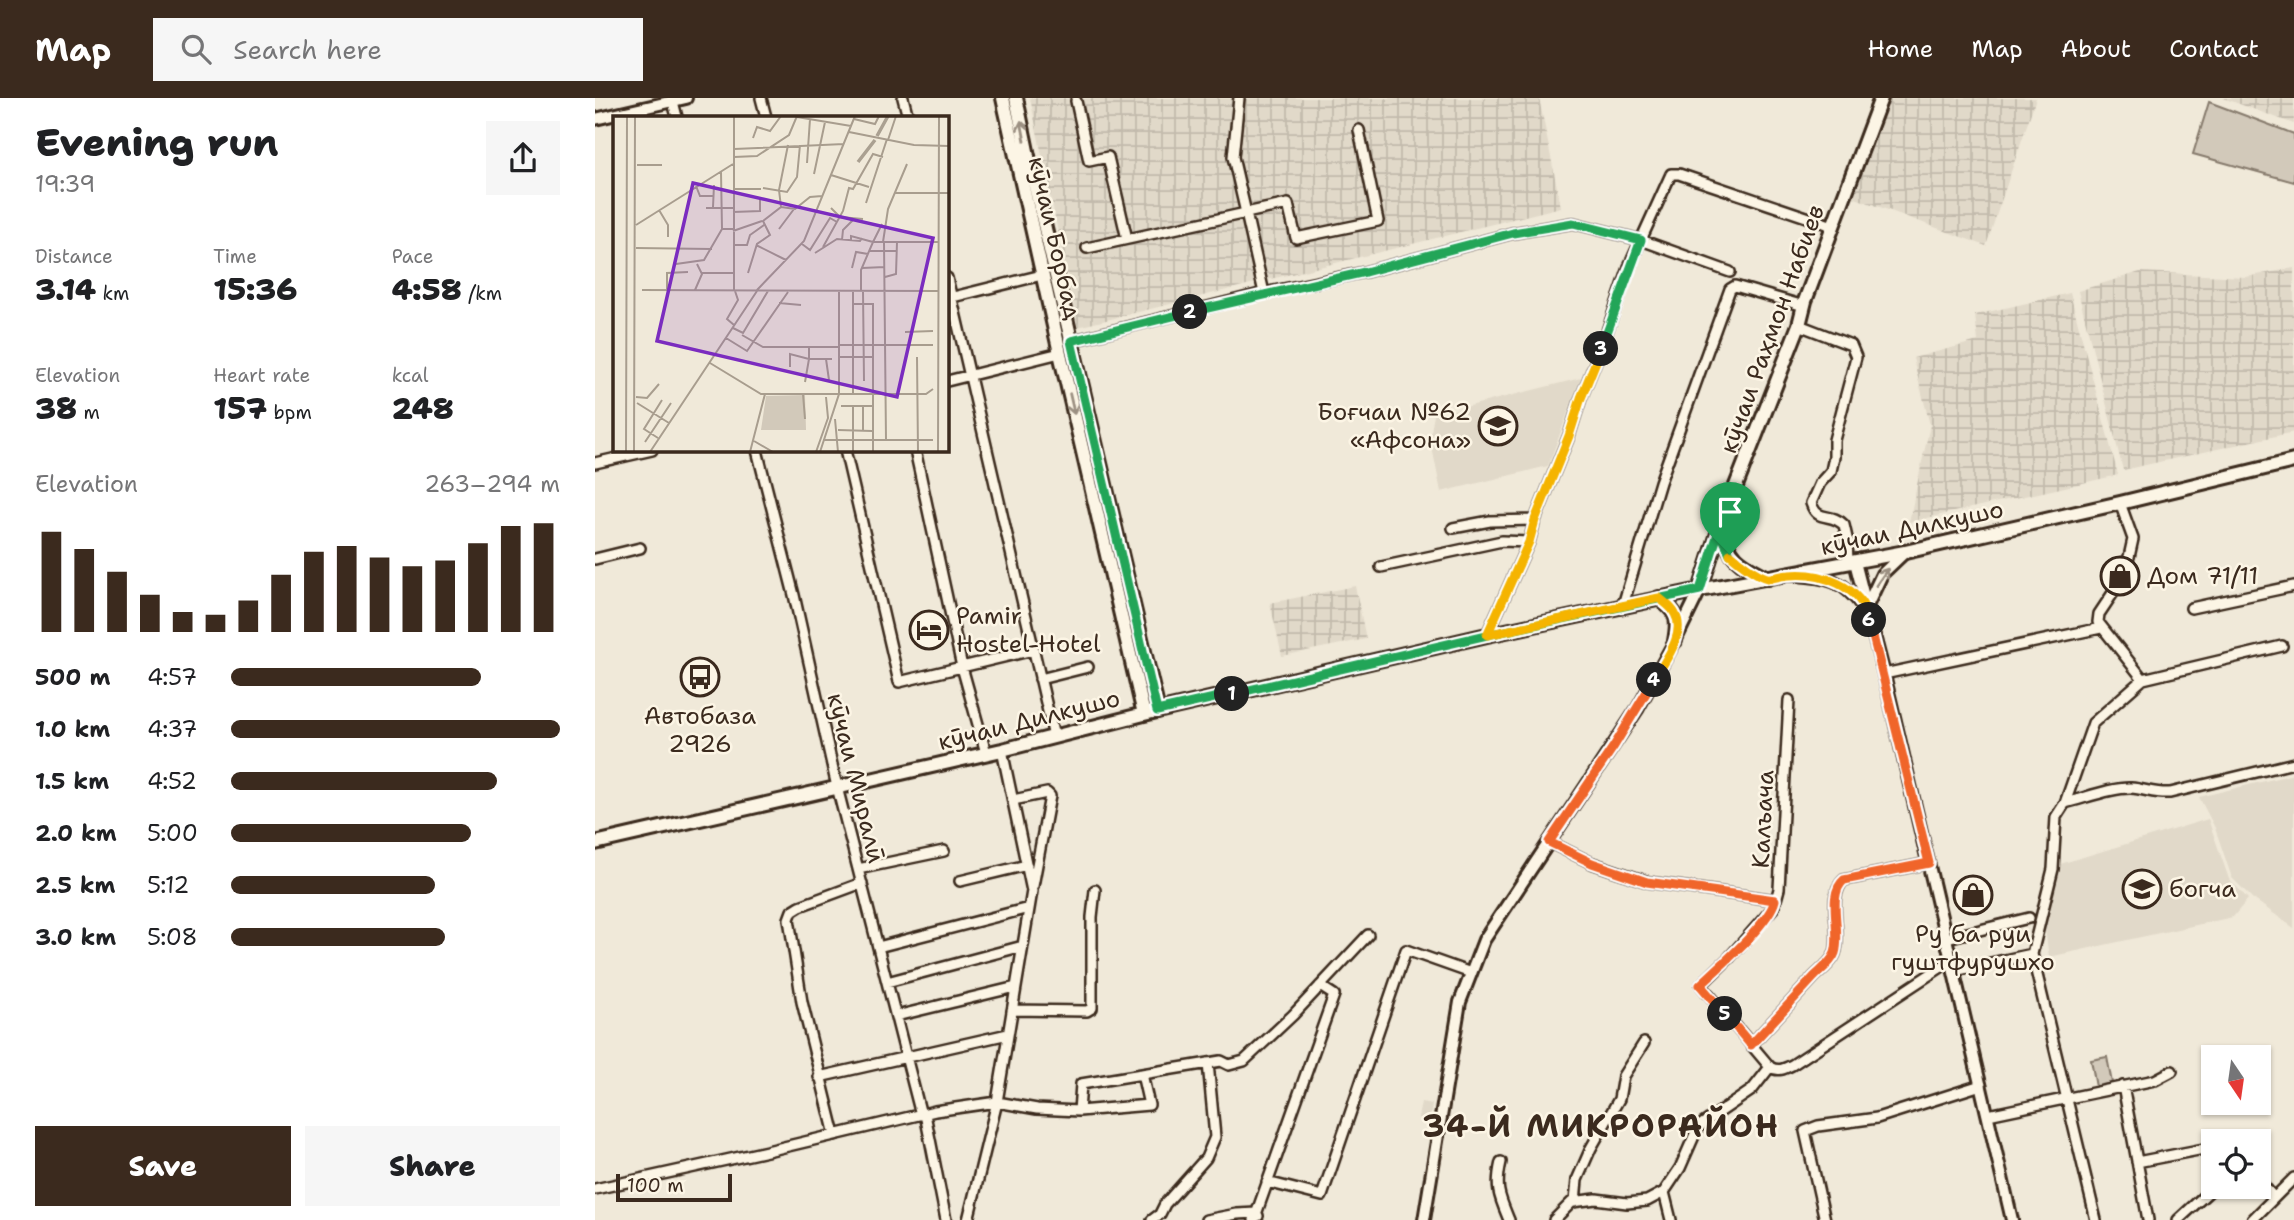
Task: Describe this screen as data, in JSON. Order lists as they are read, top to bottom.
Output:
{
  "streets": {
    "main road": ["кӯчаи Борбад", "кӯчаи Раҳмон Набиев", "кӯчаи Дилкушо"],
    "street": ["кӯчаи Миралӣ", "Калъача"]
  },
  "crossings": [
    ["кӯчаи Борбад", "кӯчаи Дилкушо"],
    ["кӯчаи Раҳмон Набиев", "кӯчаи Дилкушо"],
    ["кӯчаи Дилкушо", "кӯчаи Миралӣ"]
  ],
  "districts": ["34-Й МИКРОРАЙОН"],
  "places": {
    "school or university": ["Боғчаи №62 «Афсона»", "богча"],
    "shop": ["Дом 71/11", "Ру ба руи гуштфурушхо"],
    "hotel": ["Pamir Hostel-Hotel"],
    "bus stop": ["Автобаза 2926"]
  },
  "scale_bar": "100 m",
  "north": "bottom",
  "page": {
    "header": "Map",
    "search": "Search here",
    "nav": [
      "Home",
      "Map",
      "About",
      "Contact"
    ],
    "heading": ["Evening run", "19:39"],
    "stats": [
      ["Distance", "3.14 km"],
      ["Time", "15:36"],
      ["Pace", "4:58 /km"],
      ["Elevation", "38 m"],
      ["Heart rate", "157 bpm"],
      ["kcal", "248"]
    ],
    "pins": [
      "2",
      "3",
      "6",
      "4",
      "1",
      "5"
    ],
    "chart": ["Elevation", "263–294 m"],
    "list": [
      {
        "name": "500 m",
        "note": "4:57"
      },
      {
        "name": "1.0 km",
        "note": "4:37"
      },
      {
        "name": "1.5 km",
        "note": "4:52"
      },
      {
        "name": "2.0 km",
        "note": "5:00"
      },
      {
        "name": "2.5 km",
        "note": "5:12"
      },
      {
        "name": "3.0 km",
        "note": "5:08"
      }
    ],
    "buttons": ["Save", "Share"],
    "scale": "100 m"
  }
}
